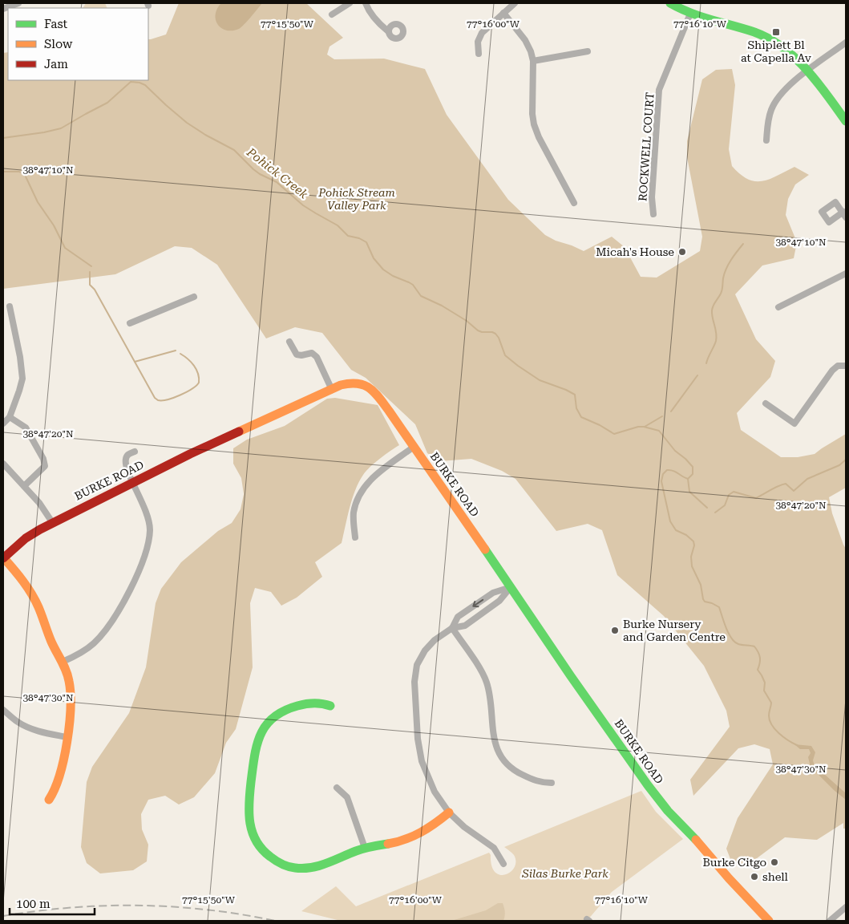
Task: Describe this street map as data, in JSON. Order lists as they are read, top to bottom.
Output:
{
  "streets": {
    "street": ["ROCKWELL COURT", "BURKE ROAD"]
  },
  "water": ["Pohick Creek"],
  "parks": ["Pohick Stream Valley Park", "Silas Burke Park"],
  "places": {
    "transit": ["Shiplett Bl at Capella Av"],
    "other": [
      "Micah's House",
      "Burke Nursery and Garden Centre",
      "Burke Citgo",
      "shell"
    ]
  },
  "legend": ["Fast", "Slow", "Jam"],
  "scale_bar": "100 m",
  "coordinates": [
    "77°15'50\"W",
    "77°16'00\"W",
    "77°16'10\"W",
    "38°47'10\"N",
    "38°47'20\"N",
    "38°47'30\"N"
  ]
}
